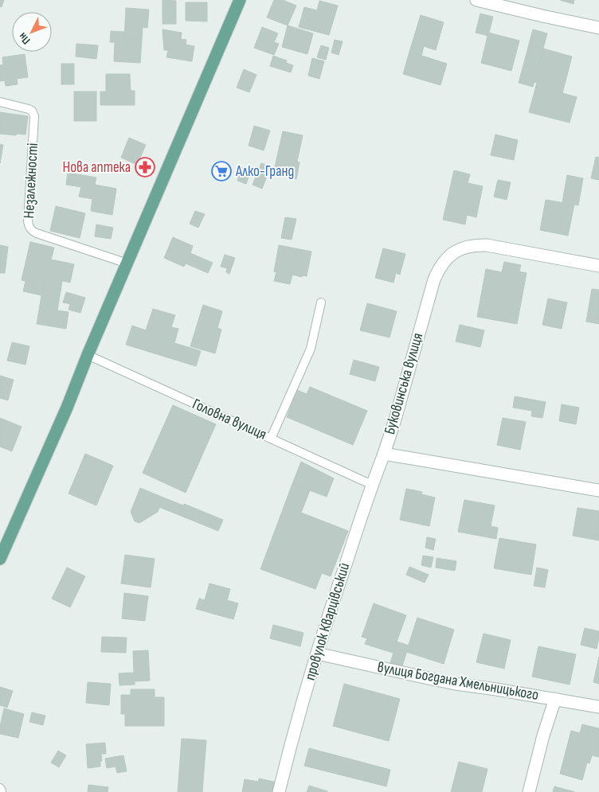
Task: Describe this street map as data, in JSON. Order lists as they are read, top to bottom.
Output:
{
  "streets": {
    "street": ["Буковинська вулиця", "провулок Кварцівський", "вулиця Богдана Хмельницького"],
    "lane": ["Незалежності", "Головна вулиця"]
  },
  "crossings": [
    ["Буковинська вулиця", "провулок Кварцівський"],
    ["Головна вулиця", "провулок Кварцівський"],
    ["провулок Кварцівський", "вулиця Богдана Хмельницького"]
  ],
  "places": {
    "pharmacy": ["Нова аптека"],
    "supermarket": ["Алко-Гранд"]
  },
  "north": "bottom left"
}
